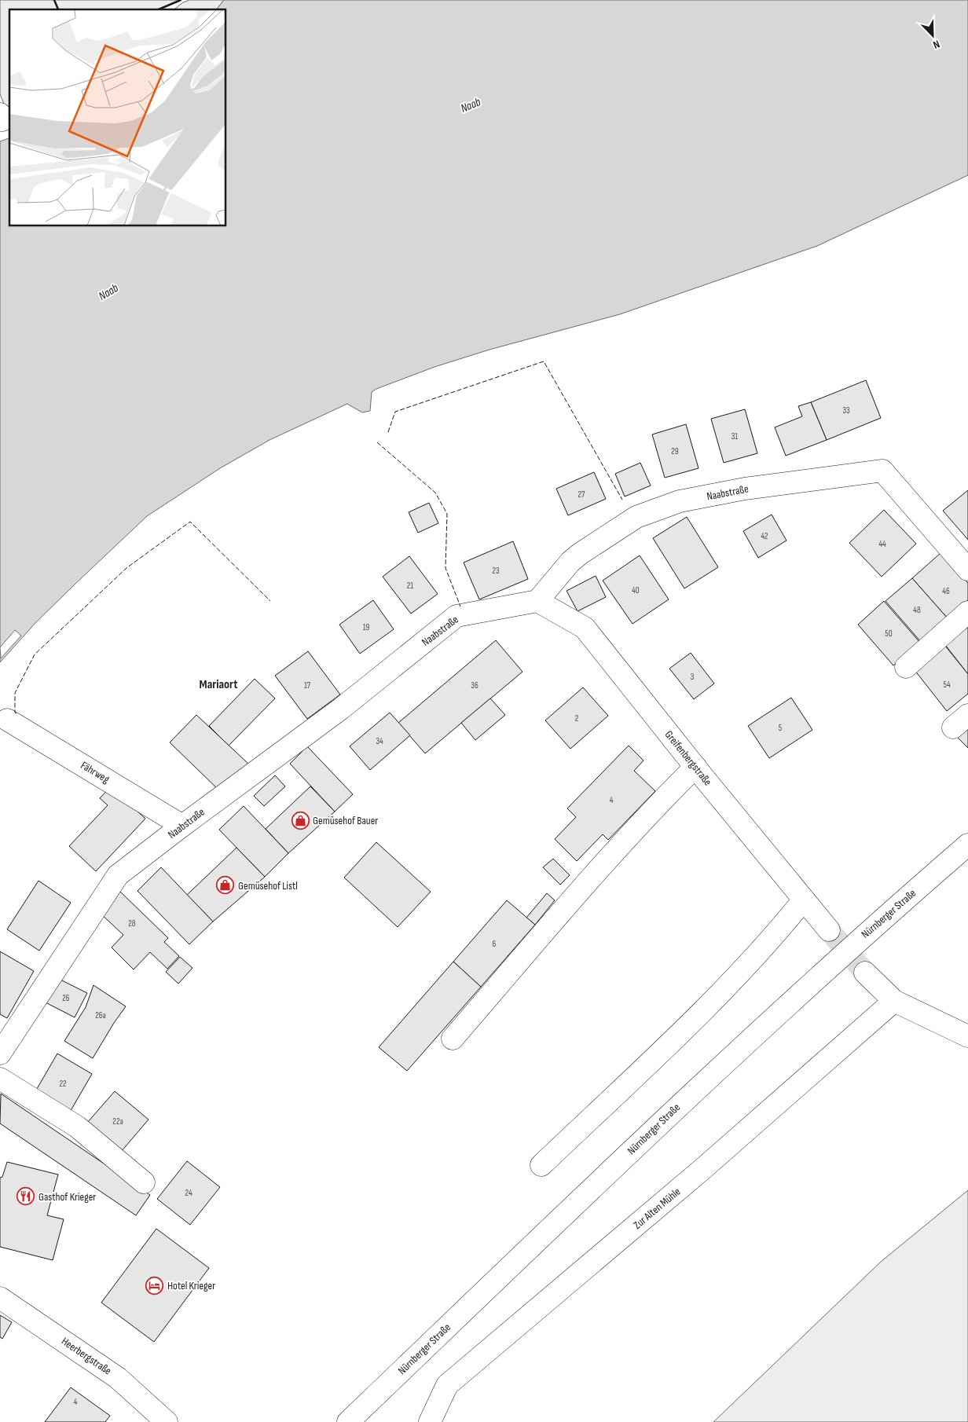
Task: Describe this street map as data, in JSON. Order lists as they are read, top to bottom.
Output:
{
  "streets": {
    "street": [
      "Naabstraße",
      "Greifenbergstraße",
      "Fährweg",
      "Nürnberger Straße",
      "Zur Alten Mühle",
      "Heerbergstraße"
    ]
  },
  "crossings": [
    ["Naabstraße", "Greifenbergstraße"],
    ["Naabstraße", "Fährweg"]
  ],
  "districts": ["Mariaort"],
  "water": ["Naab"],
  "places": {
    "shop": ["Gemüsehof Bauer", "Gemüsehof Listl"],
    "restaurant": ["Gasthof Krieger"],
    "hotel": ["Hotel Krieger"]
  },
  "house_numbers": [
    "33",
    "31",
    "29",
    "27",
    "42",
    "44",
    "23",
    "21",
    "40",
    "46",
    "48",
    "19",
    "50",
    "3",
    "54",
    "17",
    "36",
    "2",
    "5",
    "34",
    "4",
    "28",
    "6",
    "26",
    "26a",
    "22",
    "22a",
    "24",
    "4"
  ],
  "north": "bottom right"
}
